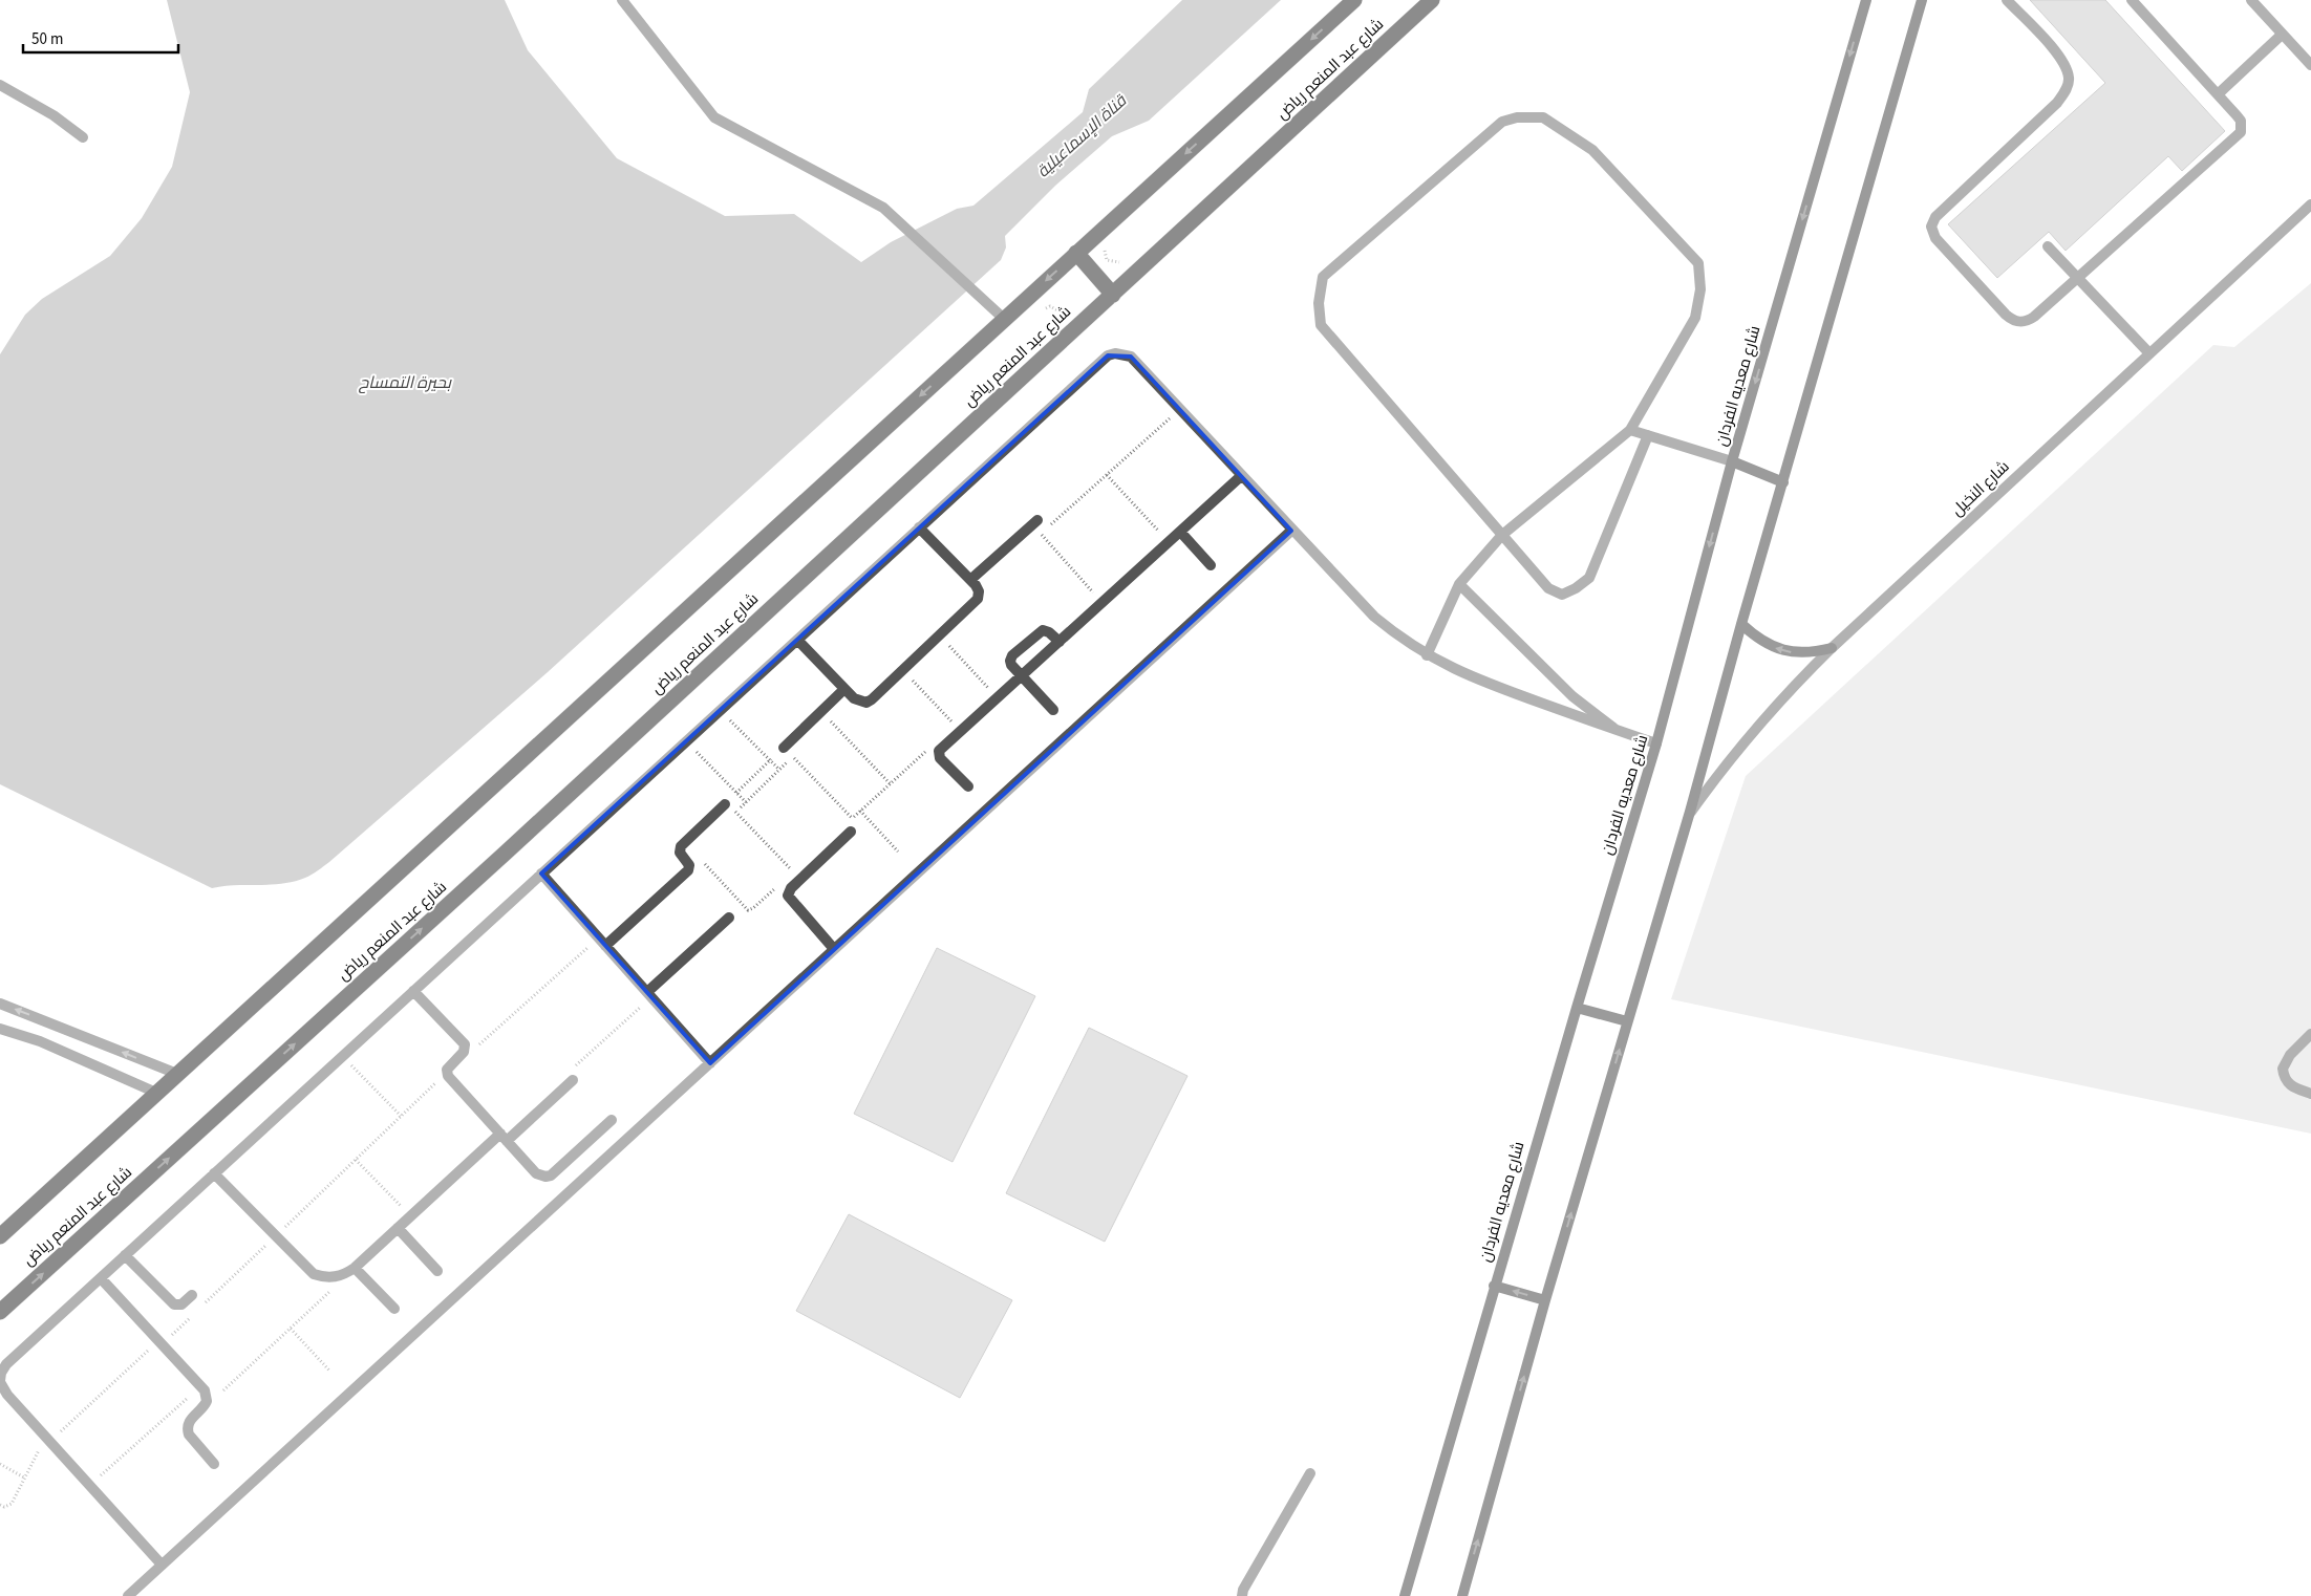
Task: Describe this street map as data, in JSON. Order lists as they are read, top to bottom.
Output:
{
  "streets": {
    "highway": ["شارع عبد المنعم رياض"],
    "street": ["شارع معديه الفردان", "شارع النخيل"]
  },
  "water": ["قناة الإسماعيلية", "بحيرة التمساح"],
  "scale_bar": "50 m"
}
